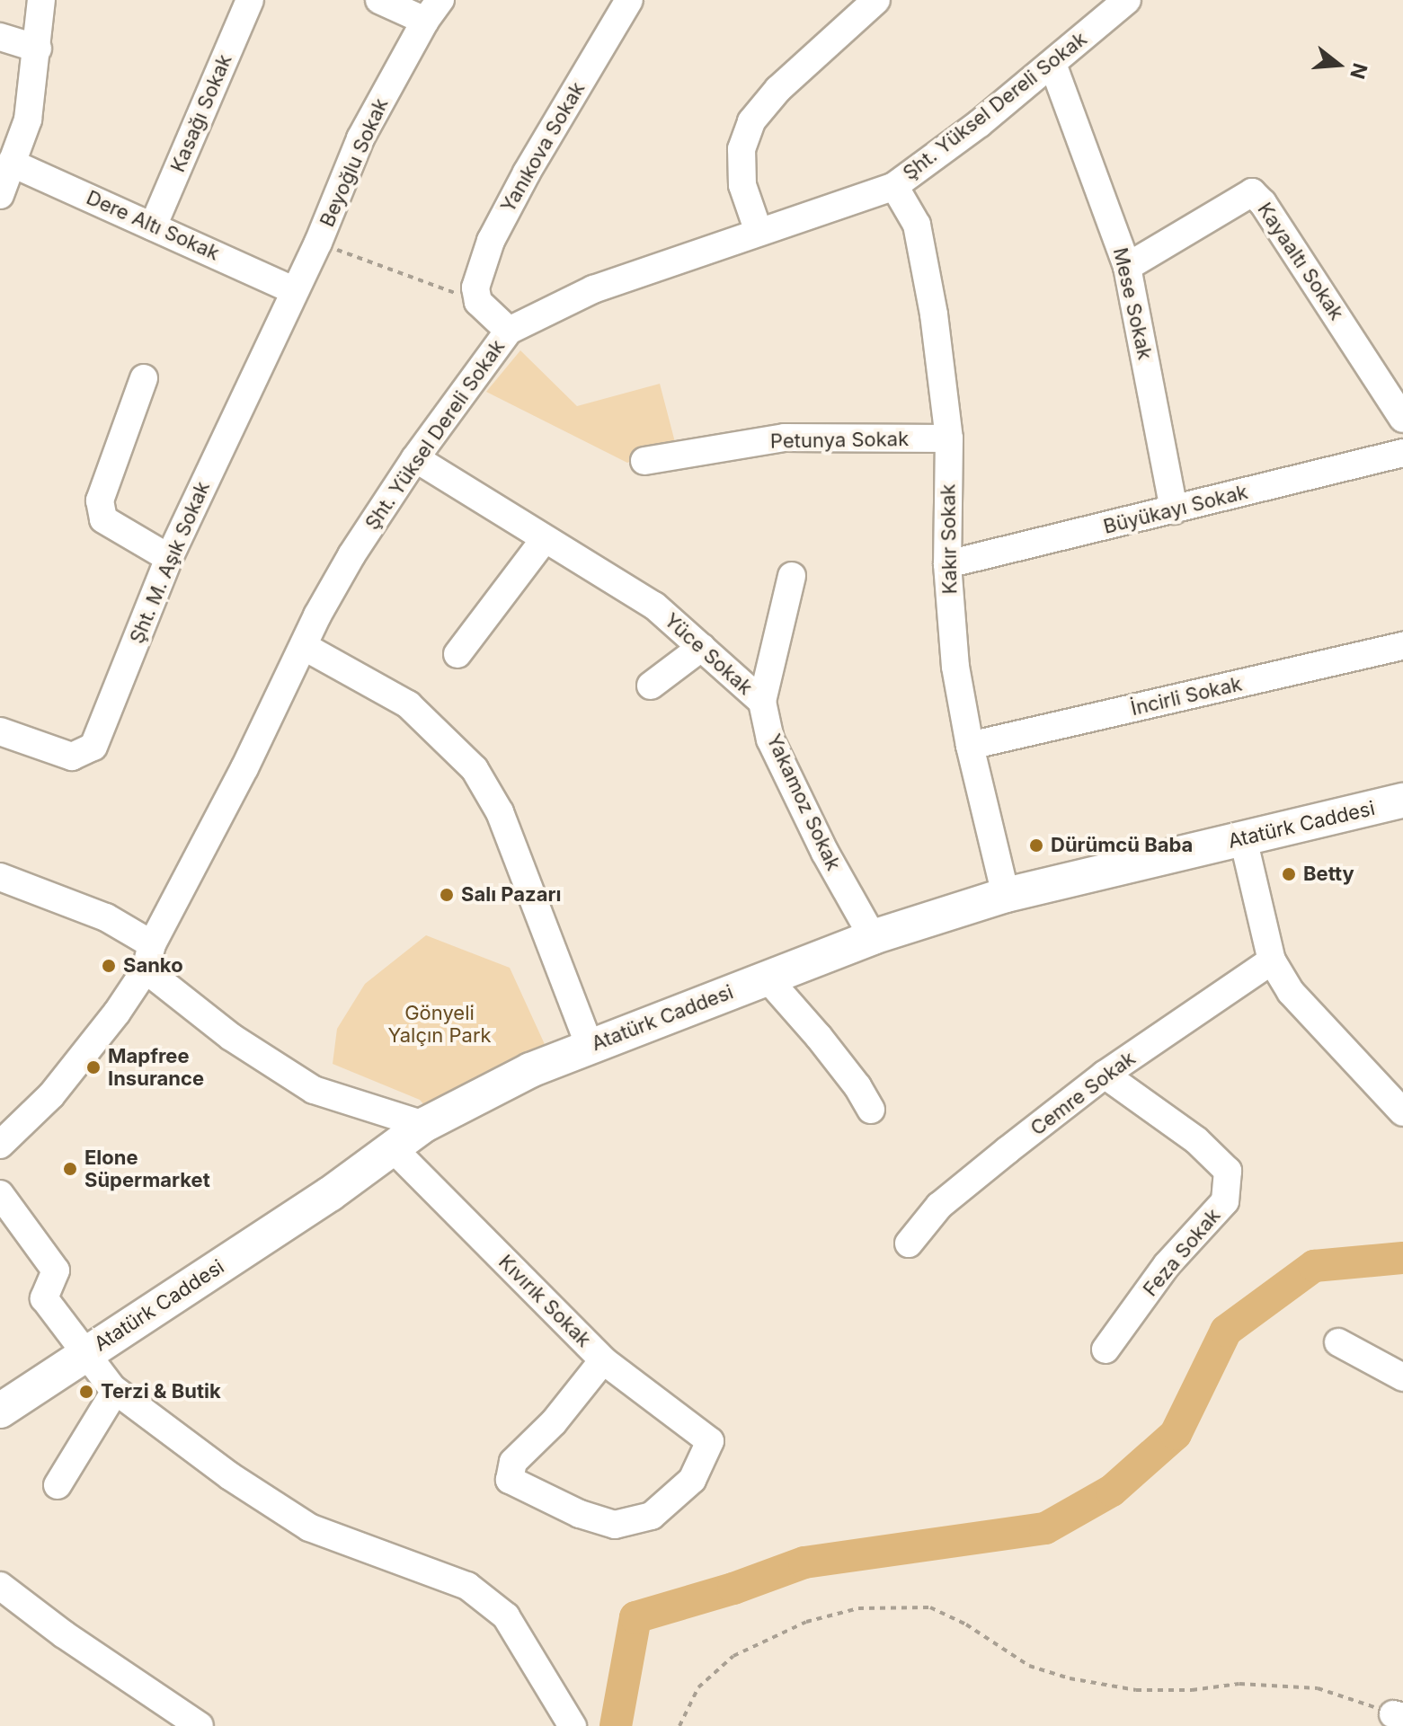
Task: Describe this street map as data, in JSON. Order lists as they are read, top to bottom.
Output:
{
  "streets": {
    "main road": ["Atatürk Caddesi"],
    "street": [
      "Şht. Yüksel Dereli Sokak",
      "Kasağı Sokak",
      "Yanıkova Sokak",
      "Beyoğlu Sokak",
      "Dere Altı Sokak",
      "Kayaaltı Sokak",
      "Mese Sokak",
      "Petunya Sokak",
      "Büyükayı Sokak",
      "Kakır Sokak",
      "Şht. M. Aşık Sokak",
      "Yüce Sokak",
      "İncirli Sokak",
      "Yakamoz Sokak",
      "Cemre Sokak",
      "Feza Sokak",
      "Kıvırık Sokak"
    ]
  },
  "crossings": [
    ["Şht. Yüksel Dereli Sokak", "Mese Sokak"],
    ["Şht. Yüksel Dereli Sokak", "Kakır Sokak"],
    ["Kasağı Sokak", "Dere Altı Sokak"],
    ["Beyoğlu Sokak", "Dere Altı Sokak"],
    ["Beyoğlu Sokak", "Şht. M. Aşık Sokak"],
    ["Dere Altı Sokak", "Şht. M. Aşık Sokak"],
    ["Kayaaltı Sokak", "Mese Sokak"],
    ["Mese Sokak", "Büyükayı Sokak"],
    ["Petunya Sokak", "Kakır Sokak"],
    ["Büyükayı Sokak", "Kakır Sokak"],
    ["Kakır Sokak", "İncirli Sokak"],
    ["Kakır Sokak", "Atatürk Caddesi"],
    ["Yüce Sokak", "Yakamoz Sokak"],
    ["Yakamoz Sokak", "Atatürk Caddesi"],
    ["Atatürk Caddesi", "Kıvırık Sokak"],
    ["Cemre Sokak", "Feza Sokak"]
  ],
  "parks": ["Gönyeli Yalçın Park"],
  "places": [
    "Dürümcü Baba",
    "Betty",
    "Salı Pazarı",
    "Sanko",
    "Mapfree Insurance",
    "Elone Süpermarket",
    "Terzi & Butik"
  ],
  "north": "right"
}
